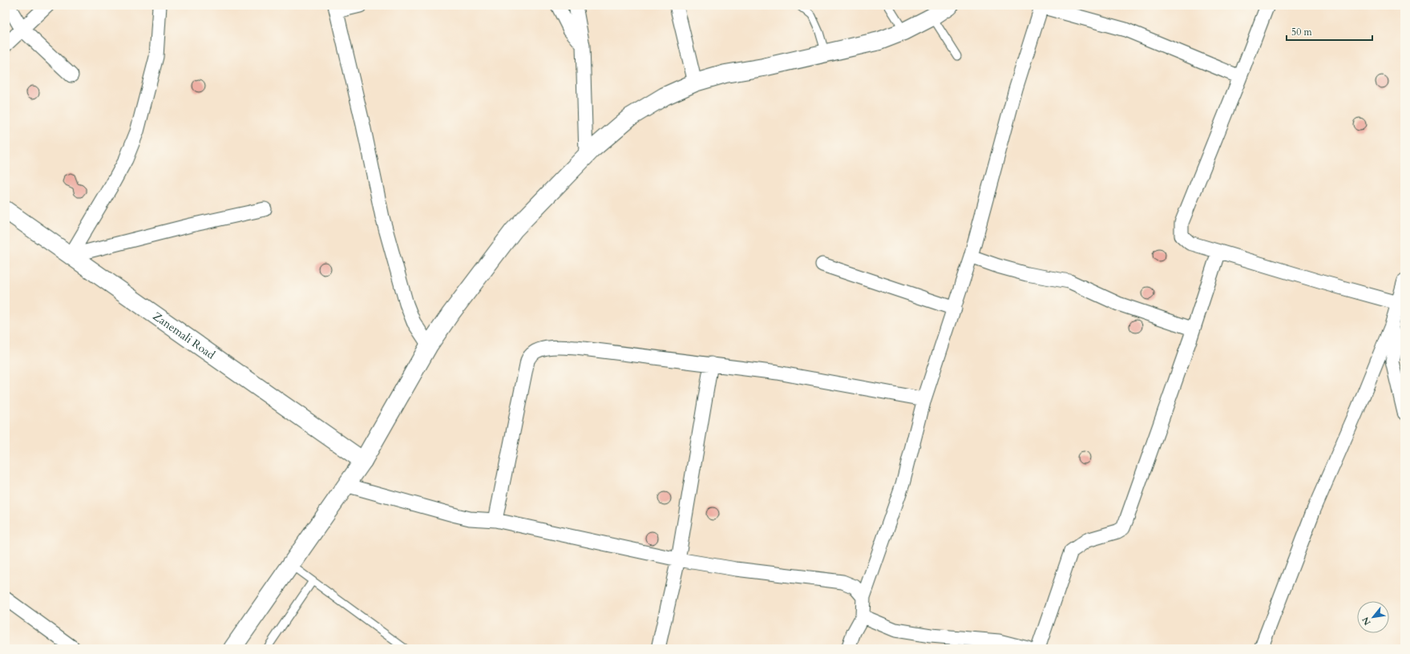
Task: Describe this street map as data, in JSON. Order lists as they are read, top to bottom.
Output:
{
  "streets": {
    "street": ["Zanemali Road"]
  },
  "scale_bar": "50 m",
  "north": "bottom left"
}
